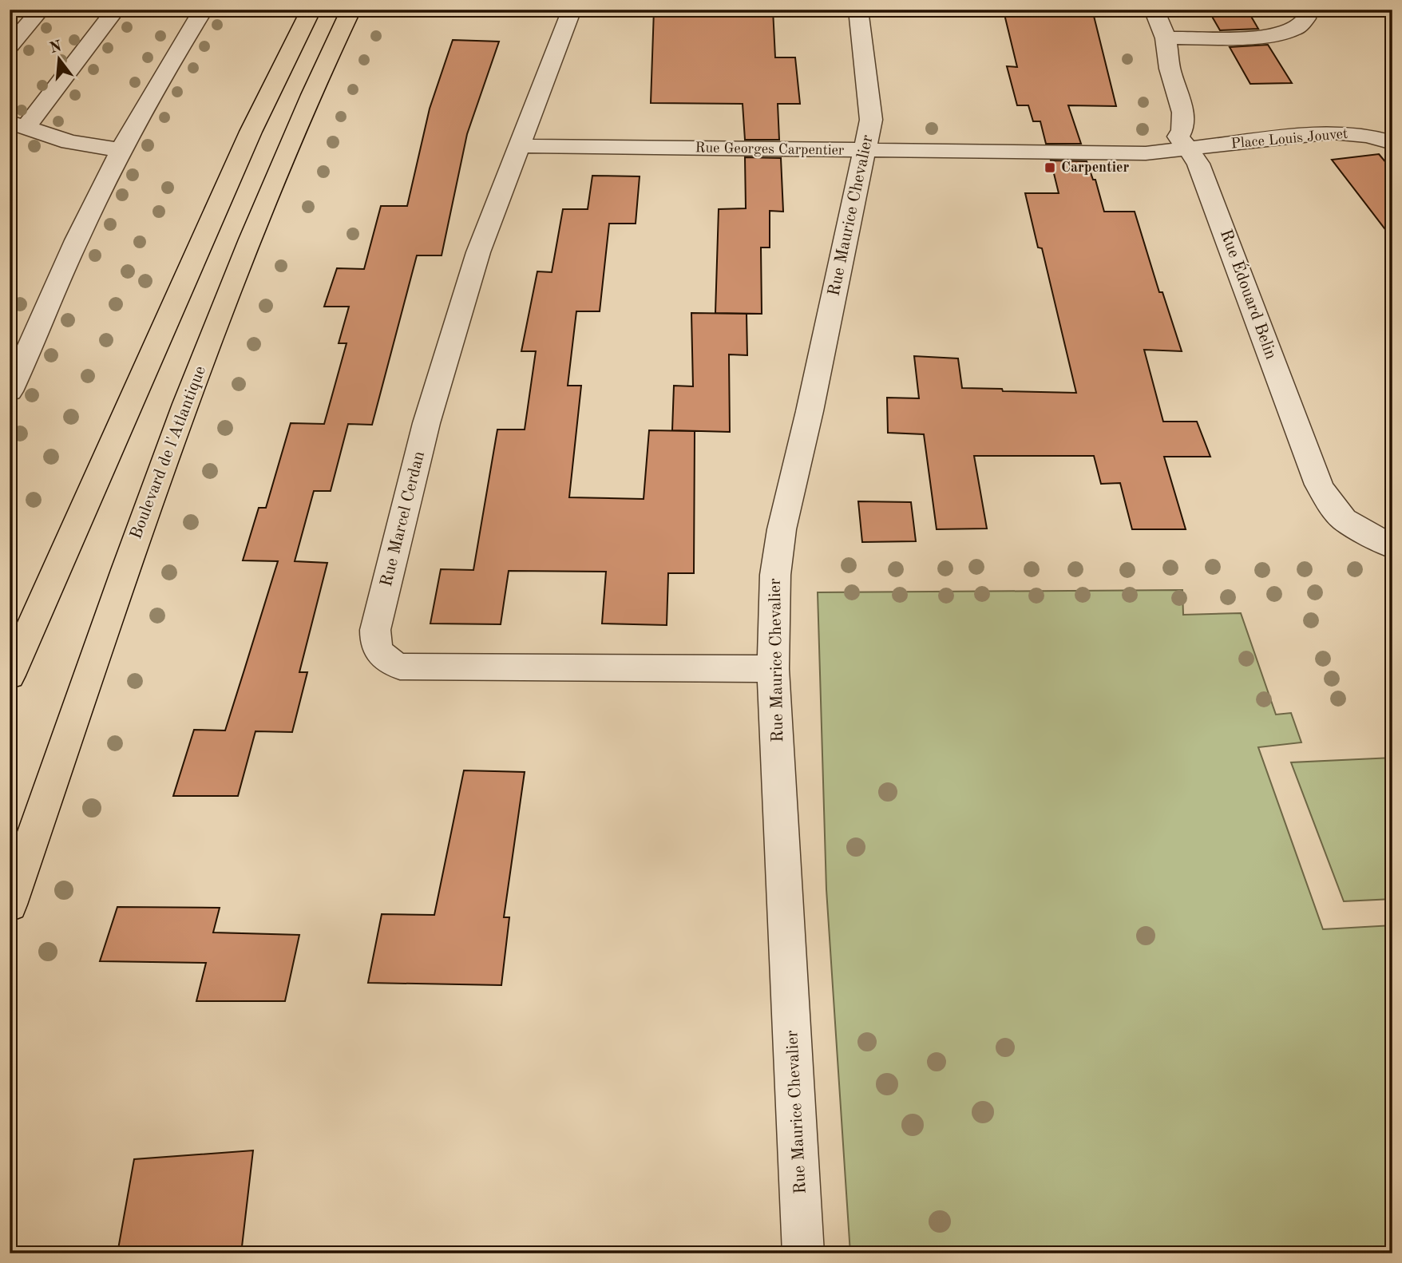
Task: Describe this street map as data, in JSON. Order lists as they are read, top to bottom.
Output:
{
  "streets": {
    "main road": ["Boulevard de l'Atlantique"],
    "street": [
      "Place Louis Jouvet",
      "Rue Georges Carpentier",
      "Rue Maurice Chevalier",
      "Rue Édouard Belin",
      "Rue Marcel Cerdan"
    ]
  },
  "crossings": [
    ["Place Louis Jouvet", "Rue Georges Carpentier"],
    ["Place Louis Jouvet", "Rue Édouard Belin"],
    ["Rue Georges Carpentier", "Rue Maurice Chevalier"],
    ["Rue Georges Carpentier", "Rue Édouard Belin"],
    ["Rue Georges Carpentier", "Rue Marcel Cerdan"],
    ["Rue Maurice Chevalier", "Rue Marcel Cerdan"]
  ],
  "places": {
    "transit": ["Carpentier"]
  },
  "north": "top"
}
